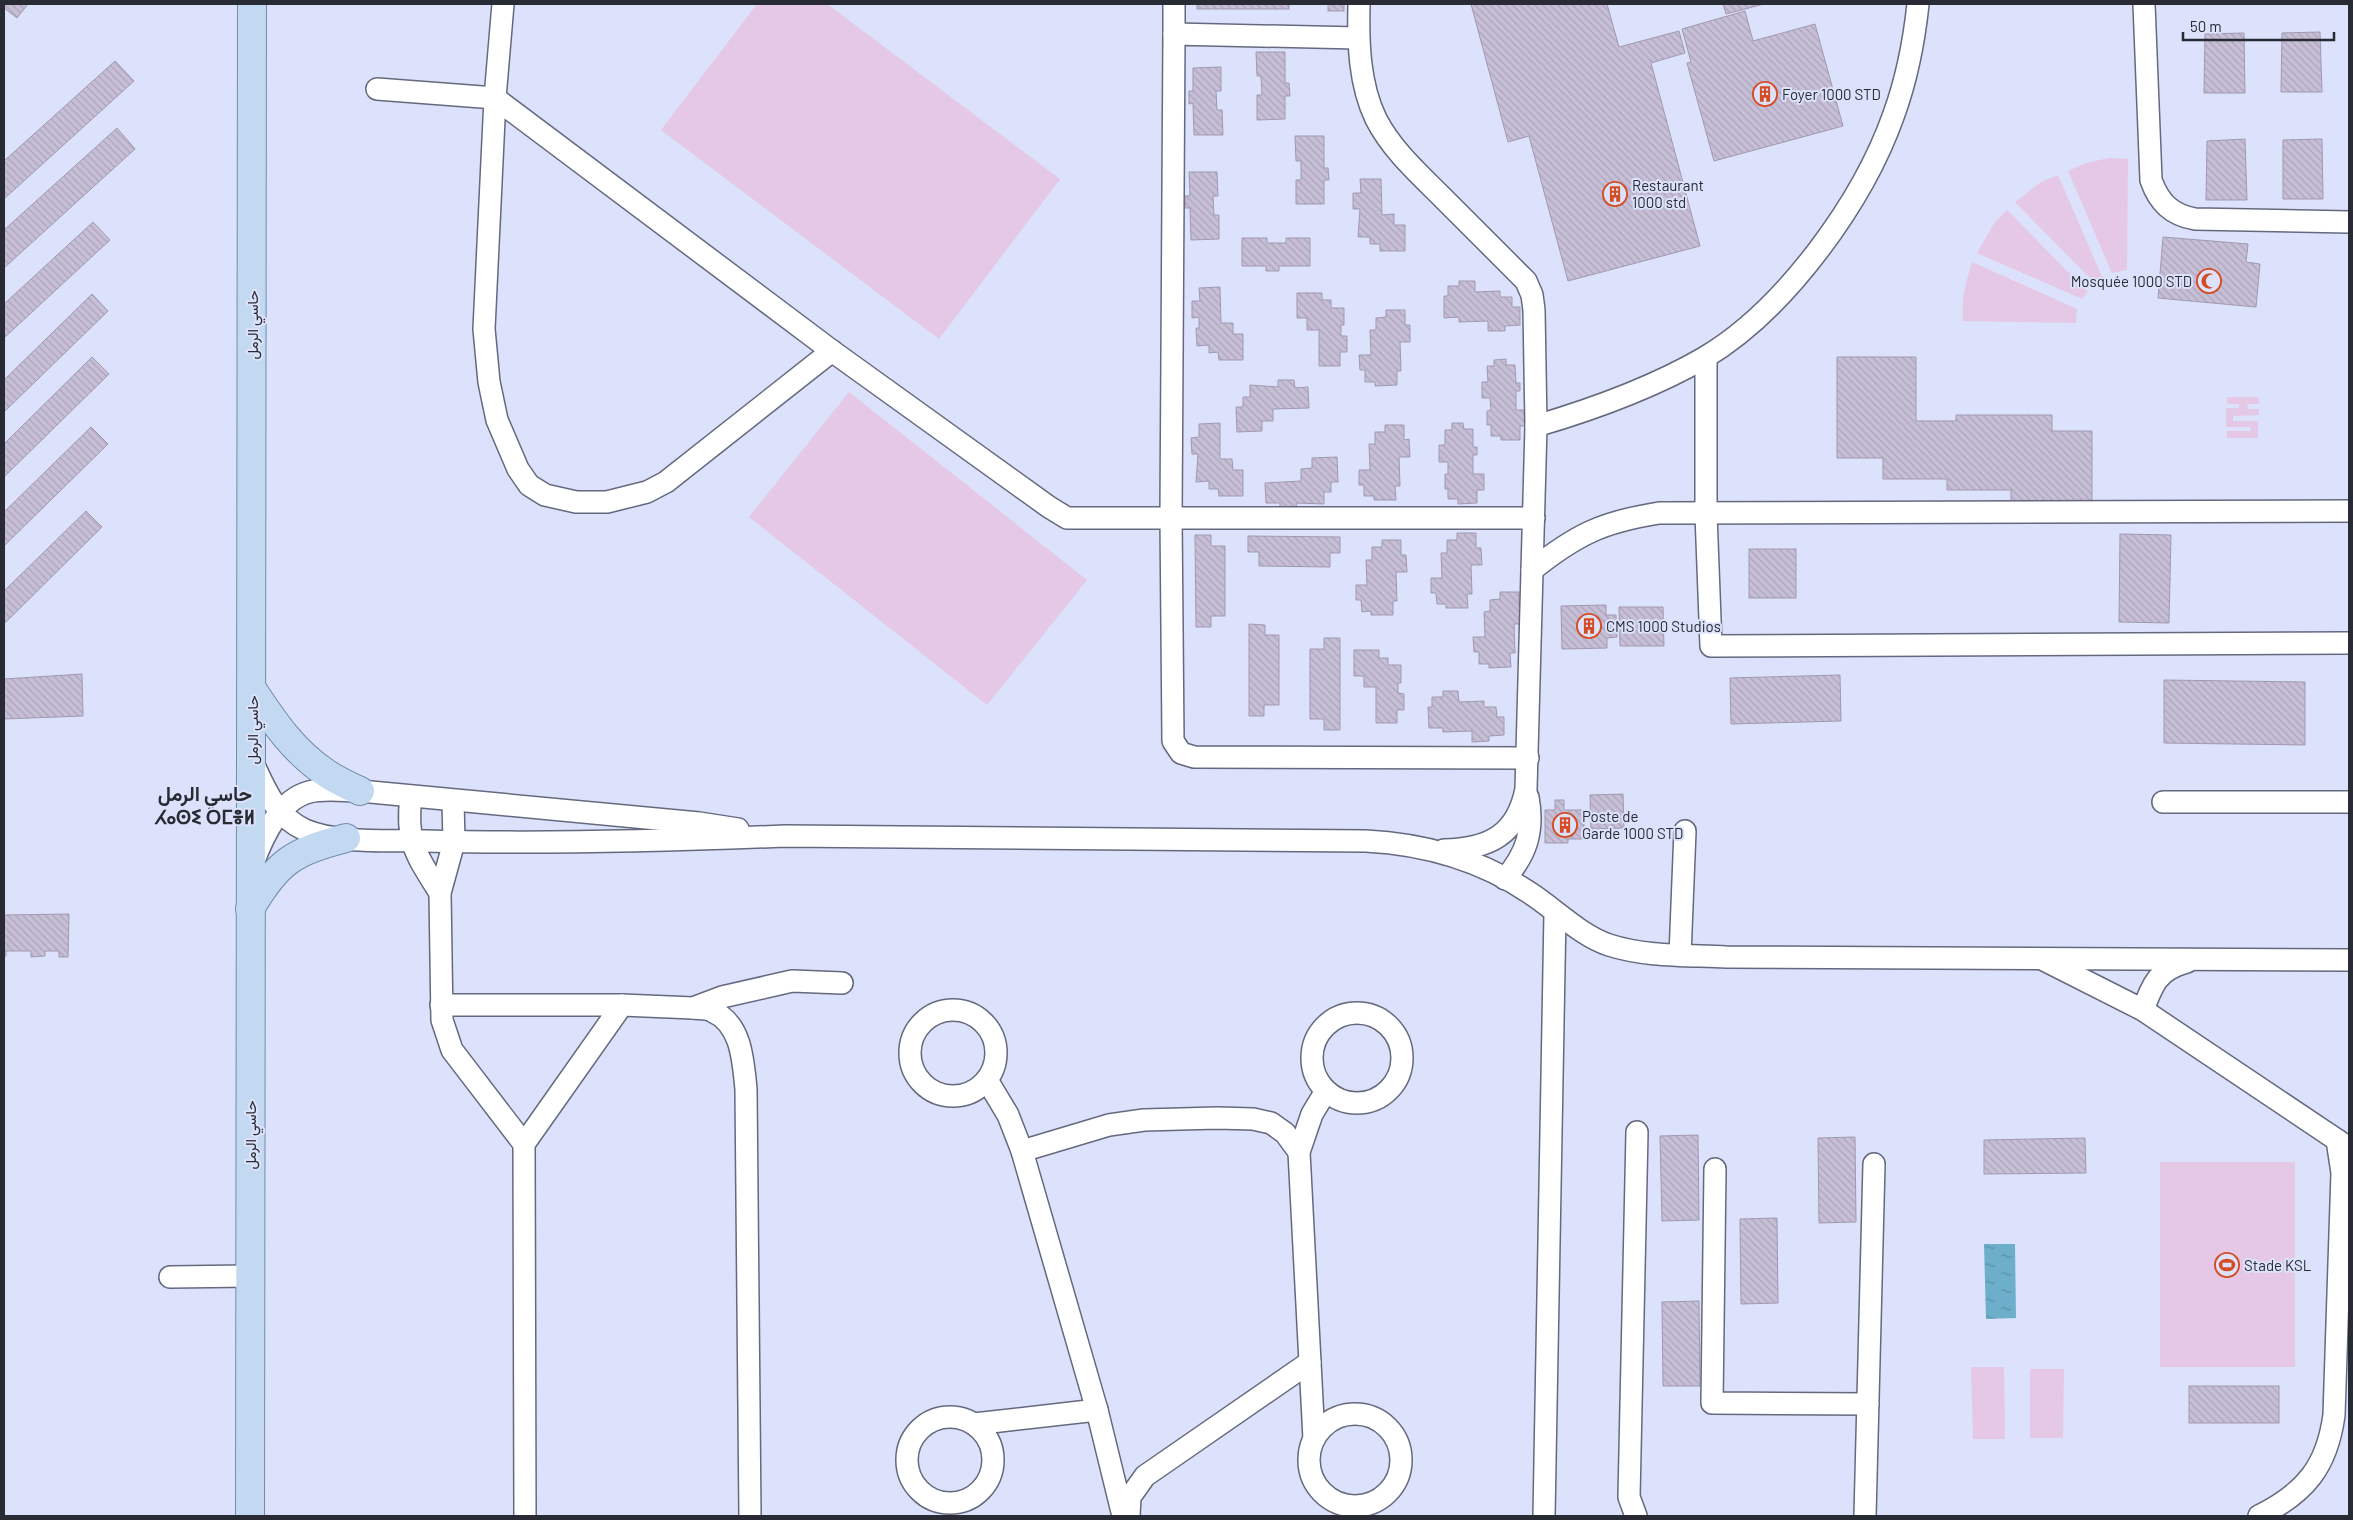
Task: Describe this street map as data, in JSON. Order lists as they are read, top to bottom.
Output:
{
  "streets": {
    "main road": ["حاسي الرمل"]
  },
  "districts": ["حاسي الرمل ⵃⴰⵙⵉ ⵔⵎⴻⵍ"],
  "places": {
    "building": [
      "Foyer 1000 STD",
      "Restaurant 1000 std",
      "CMS 1000 Studios",
      "Poste de Garde 1000 STD"
    ],
    "mosque": ["Mosquée 1000 STD"],
    "sports": ["Stade KSL"]
  },
  "scale_bar": "50 m"
}
